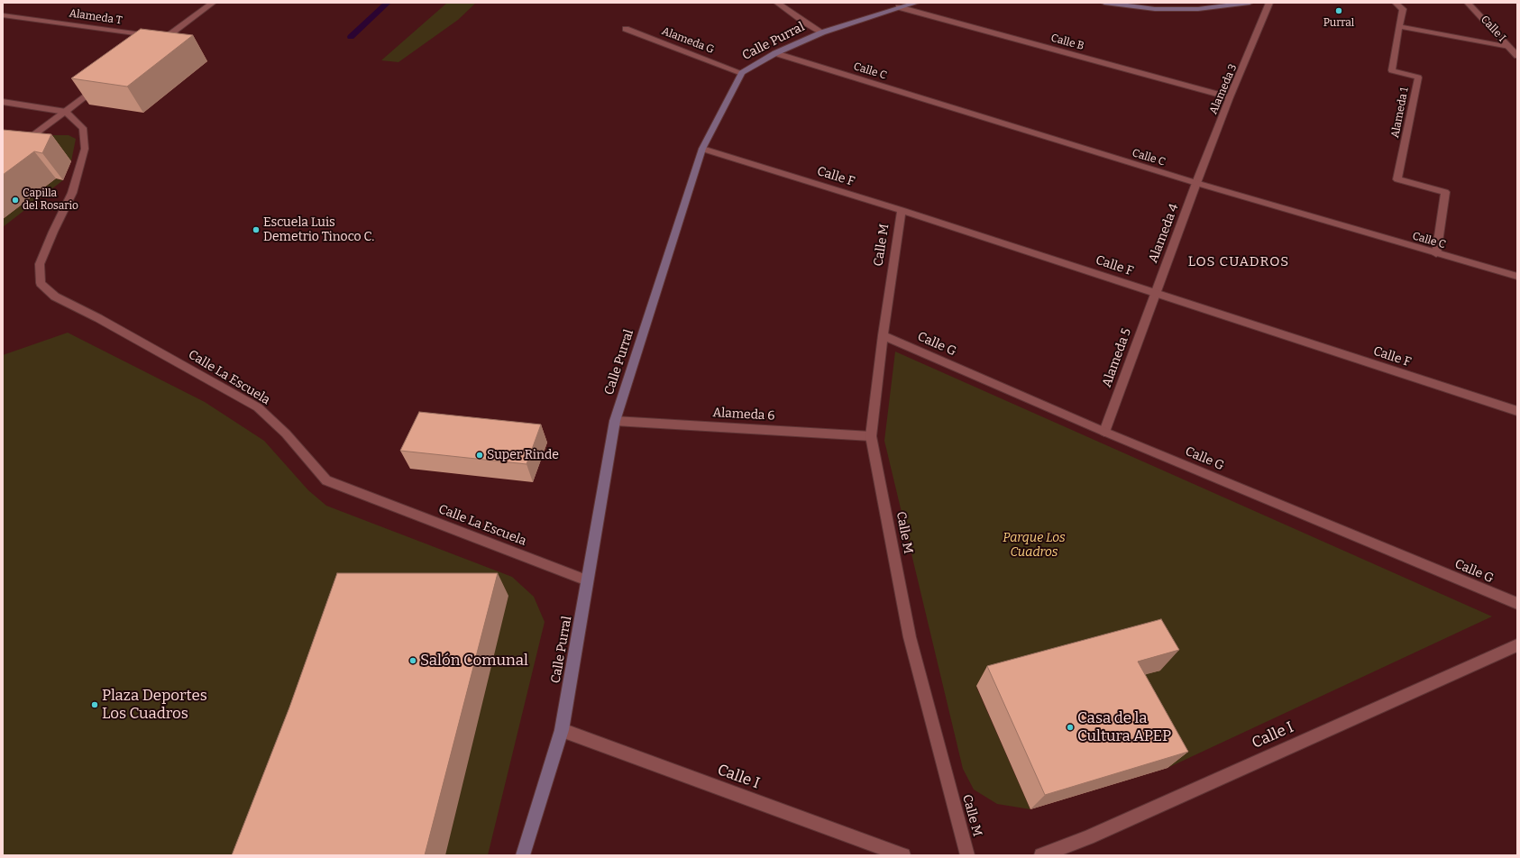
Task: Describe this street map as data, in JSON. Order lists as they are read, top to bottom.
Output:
{
  "streets": {
    "street": [
      "Alameda T",
      "Calle I",
      "Alameda G",
      "Calle Purral",
      "Calle B",
      "Calle C",
      "Alameda 3",
      "Alameda 1",
      "Calle F",
      "Alameda 4",
      "Calle M",
      "Calle G",
      "Alameda 5",
      "Calle La Escuela",
      "Alameda 6"
    ]
  },
  "crossings": [
    ["Calle I", "Calle Purral"],
    ["Alameda G", "Calle Purral"],
    ["Calle Purral", "Calle B"],
    ["Calle Purral", "Calle C"],
    ["Calle Purral", "Calle F"],
    ["Calle Purral", "Calle La Escuela"],
    ["Calle Purral", "Alameda 6"],
    ["Calle B", "Alameda 3"],
    ["Calle C", "Alameda 3"],
    ["Calle C", "Alameda 1"],
    ["Calle C", "Alameda 4"],
    ["Alameda 3", "Alameda 4"],
    ["Calle F", "Alameda 4"],
    ["Calle F", "Calle M"],
    ["Calle F", "Alameda 5"],
    ["Alameda 4", "Alameda 5"],
    ["Calle M", "Calle G"],
    ["Calle M", "Alameda 6"],
    ["Calle G", "Alameda 5"]
  ],
  "districts": ["LOS CUADROS"],
  "parks": ["Parque Los Cuadros"],
  "places": [
    "Purral",
    "Capilla del Rosario",
    "Escuela Luis Demetrio Tinoco C.",
    "Super Rinde",
    "Salón Comunal",
    "Plaza Deportes Los Cuadros",
    "Casa de la Cultura APEP"
  ]
}
